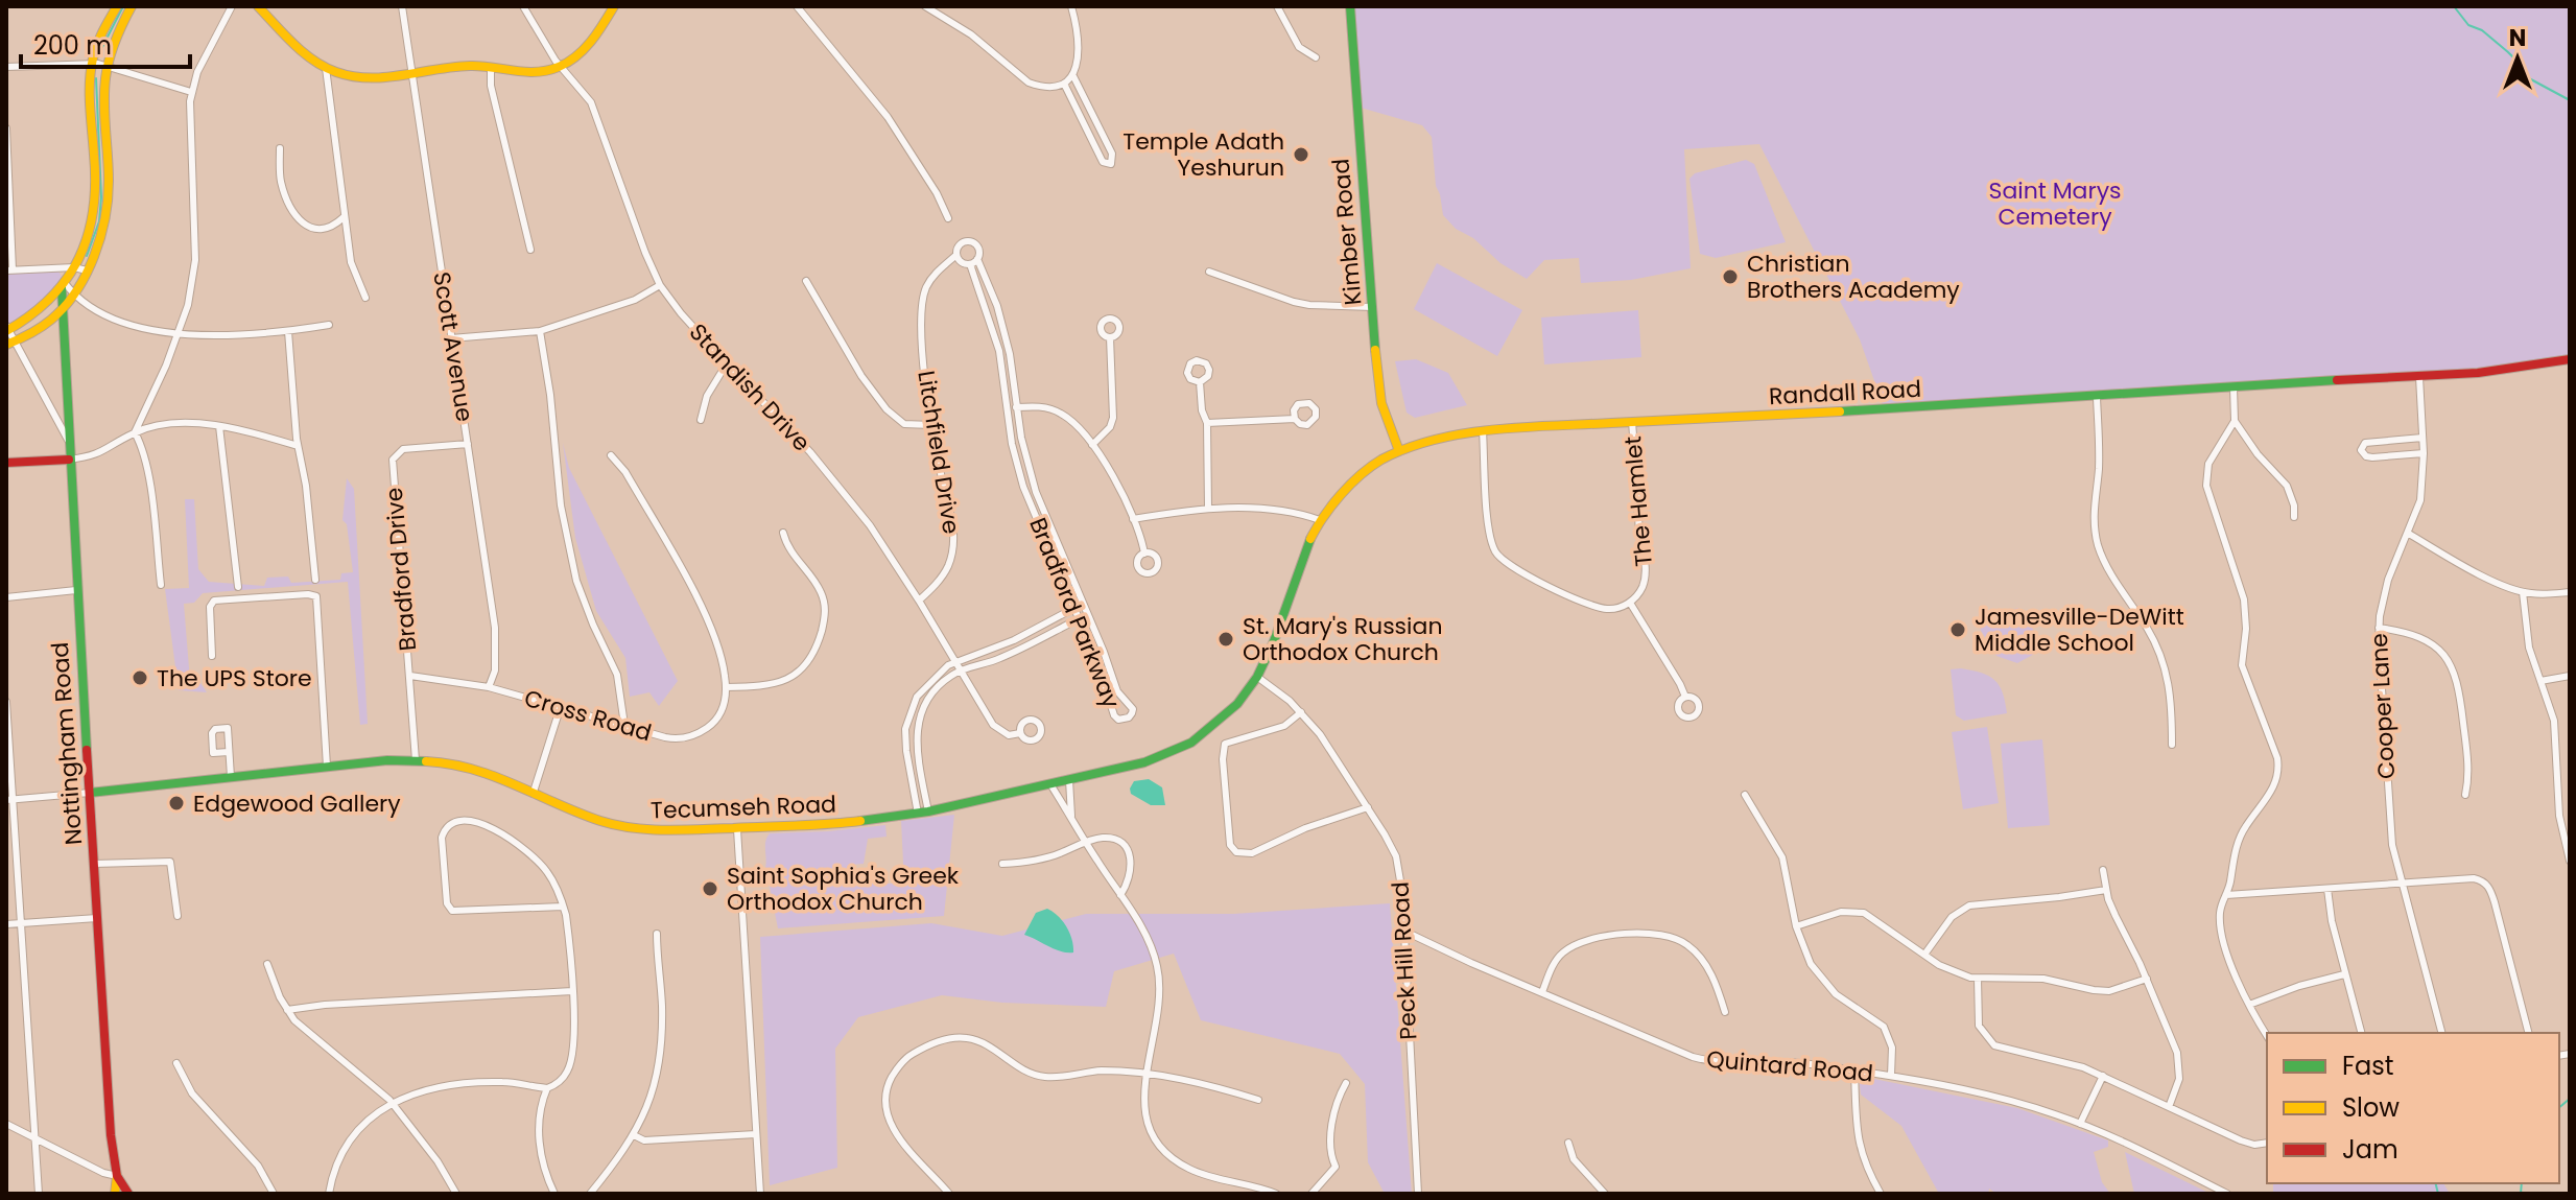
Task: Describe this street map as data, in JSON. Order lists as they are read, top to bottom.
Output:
{
  "streets": {
    "street": [
      "Kimber Road",
      "Scott Avenue",
      "Standish Drive",
      "Randall Road",
      "Litchfield Drive",
      "The Hamlet",
      "Bradford Drive",
      "Bradford Parkway",
      "Cooper Lane",
      "Cross Road",
      "Nottingham Road",
      "Tecumseh Road",
      "Peck Hill Road",
      "Quintard Road"
    ]
  },
  "crossings": [
    ["Kimber Road", "Randall Road"],
    ["Scott Avenue", "Bradford Drive"],
    ["Scott Avenue", "Cross Road"],
    ["Standish Drive", "Litchfield Drive"],
    ["Randall Road", "The Hamlet"],
    ["Randall Road", "Cooper Lane"],
    ["Randall Road", "Tecumseh Road"],
    ["Randall Road", "Peck Hill Road"],
    ["Litchfield Drive", "Bradford Parkway"],
    ["Bradford Drive", "Cross Road"],
    ["Bradford Drive", "Tecumseh Road"],
    ["Nottingham Road", "Tecumseh Road"],
    ["Tecumseh Road", "Peck Hill Road"],
    ["Peck Hill Road", "Quintard Road"]
  ],
  "parks": ["Saint Marys Cemetery"],
  "places": [
    "Temple Adath Yeshurun",
    "Christian Brothers Academy",
    "Jamesville-DeWitt Middle School",
    "St. Mary's Russian Orthodox Church",
    "The UPS Store",
    "Edgewood Gallery",
    "Saint Sophia's Greek Orthodox Church"
  ],
  "legend": ["Fast", "Slow", "Jam"],
  "scale_bar": "200 m",
  "north": "top"
}
